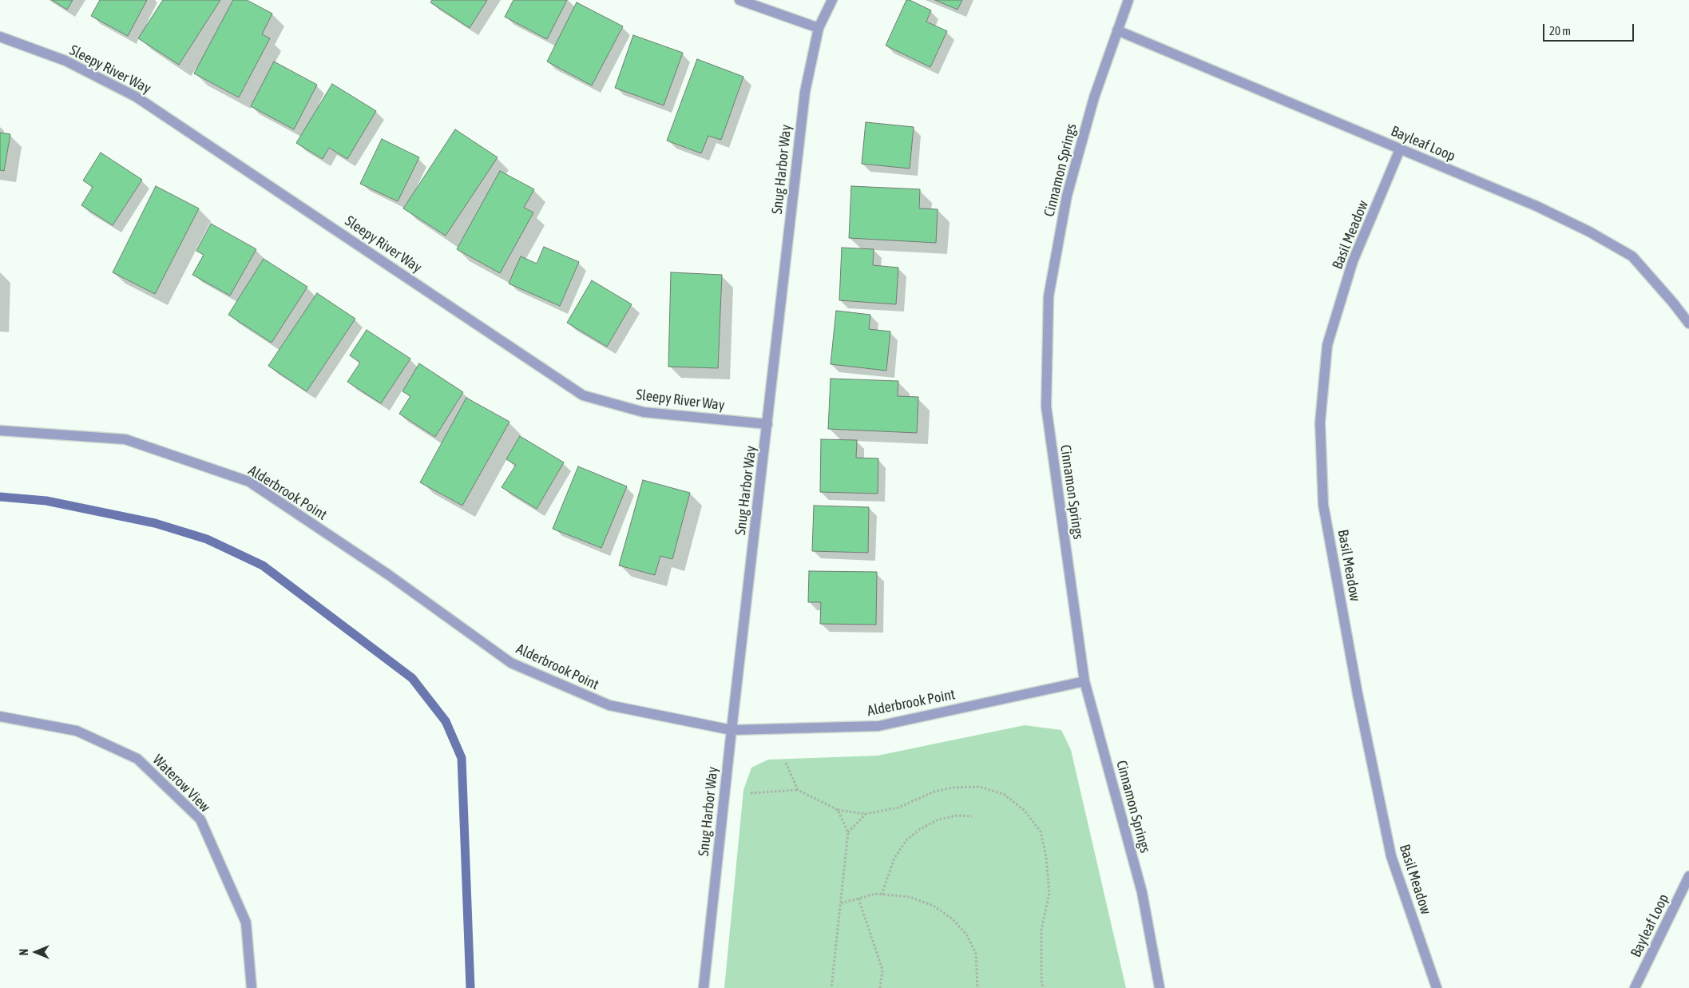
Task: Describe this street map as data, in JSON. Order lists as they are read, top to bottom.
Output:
{
  "streets": {
    "street": [
      "Sleepy River Way",
      "Bayleaf Loop",
      "Snug Harbor Way",
      "Cinnamon Springs",
      "Basil Meadow",
      "Alderbrook Point",
      "Waterow View"
    ]
  },
  "crossings": [
    ["Sleepy River Way", "Snug Harbor Way"],
    ["Bayleaf Loop", "Cinnamon Springs"],
    ["Bayleaf Loop", "Basil Meadow"],
    ["Snug Harbor Way", "Alderbrook Point"],
    ["Cinnamon Springs", "Alderbrook Point"]
  ],
  "scale_bar": "20 m",
  "north": "left"
}
